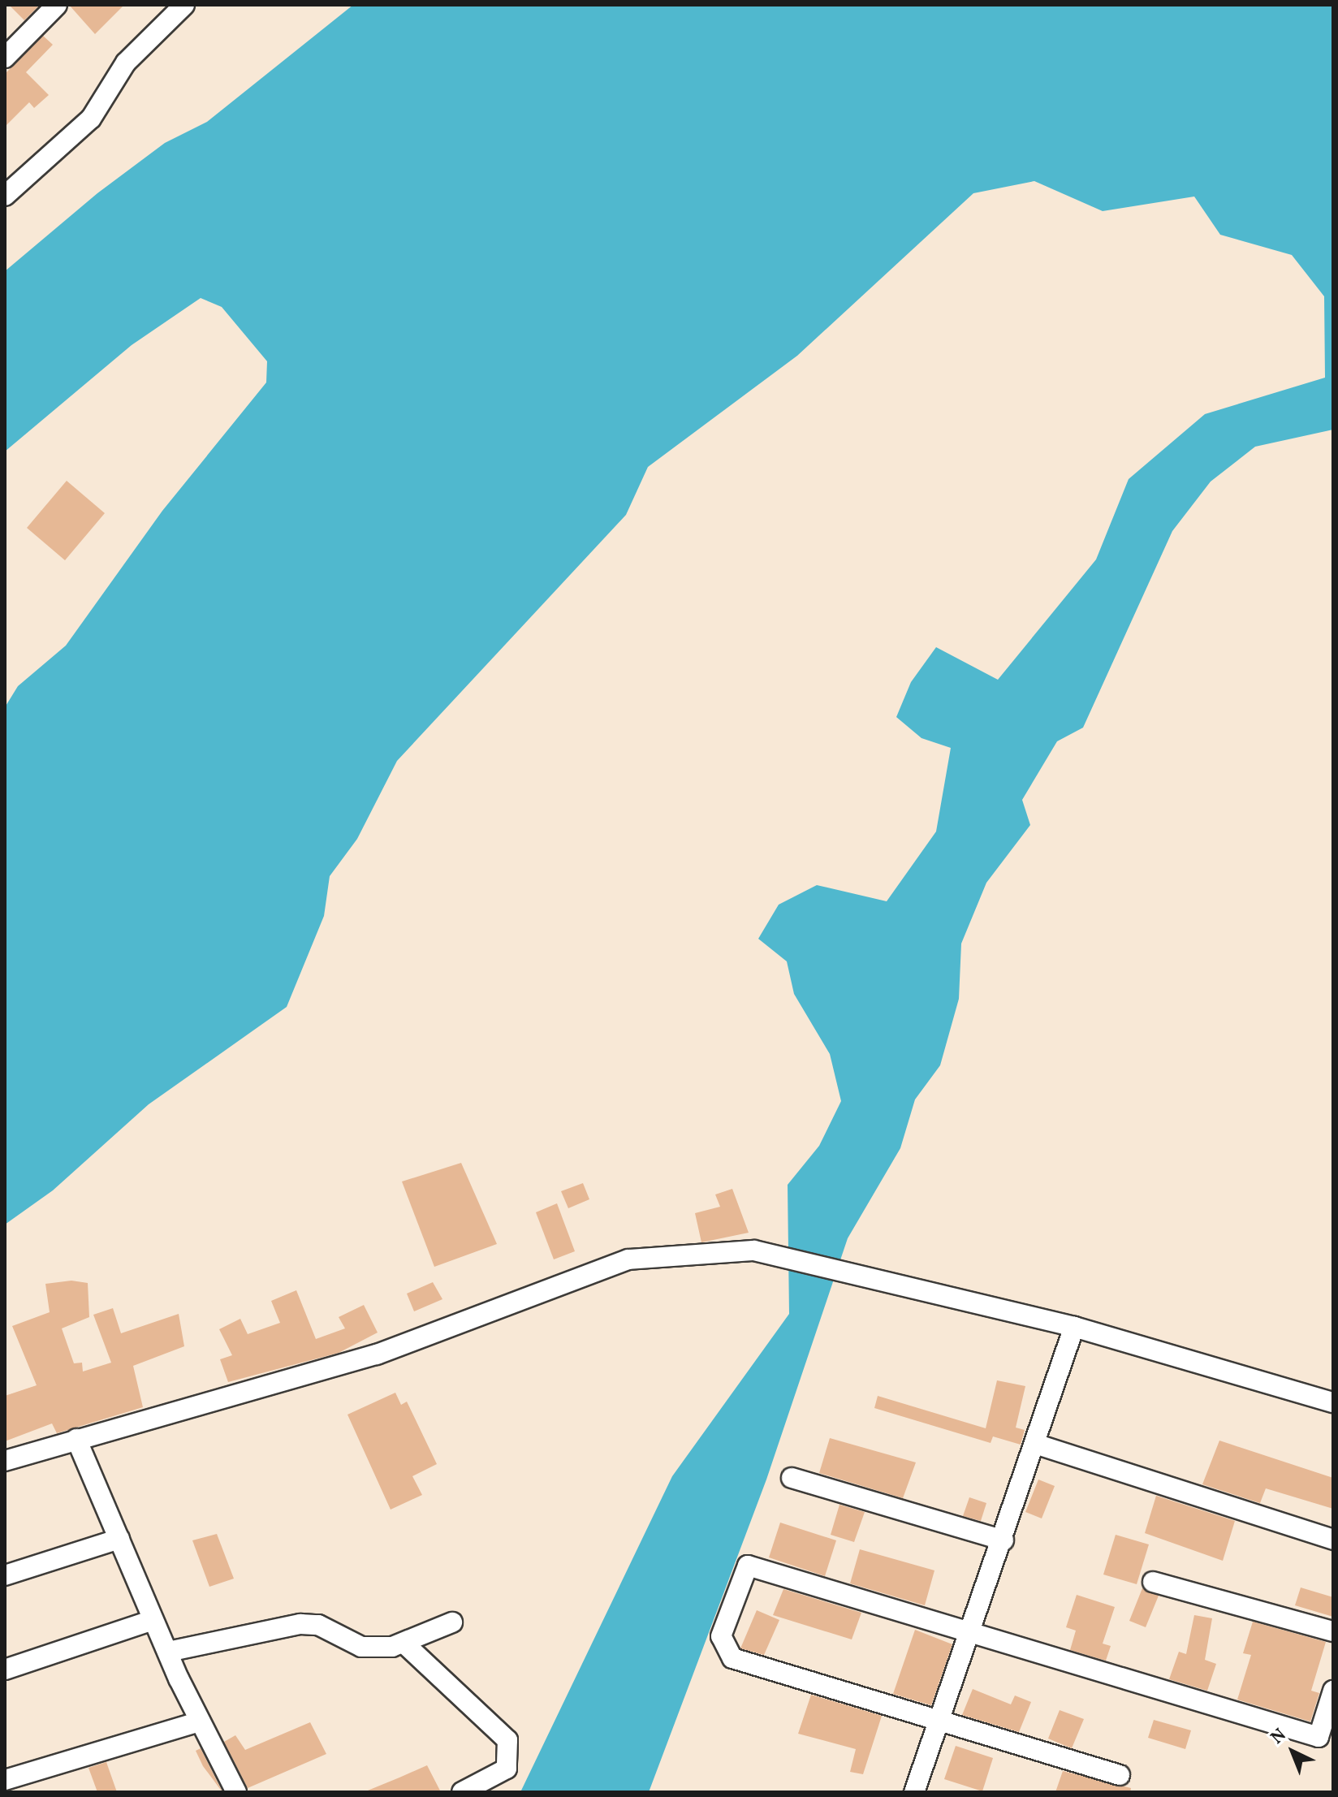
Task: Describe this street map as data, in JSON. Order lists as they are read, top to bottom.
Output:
{
  "north": "top left"
}
